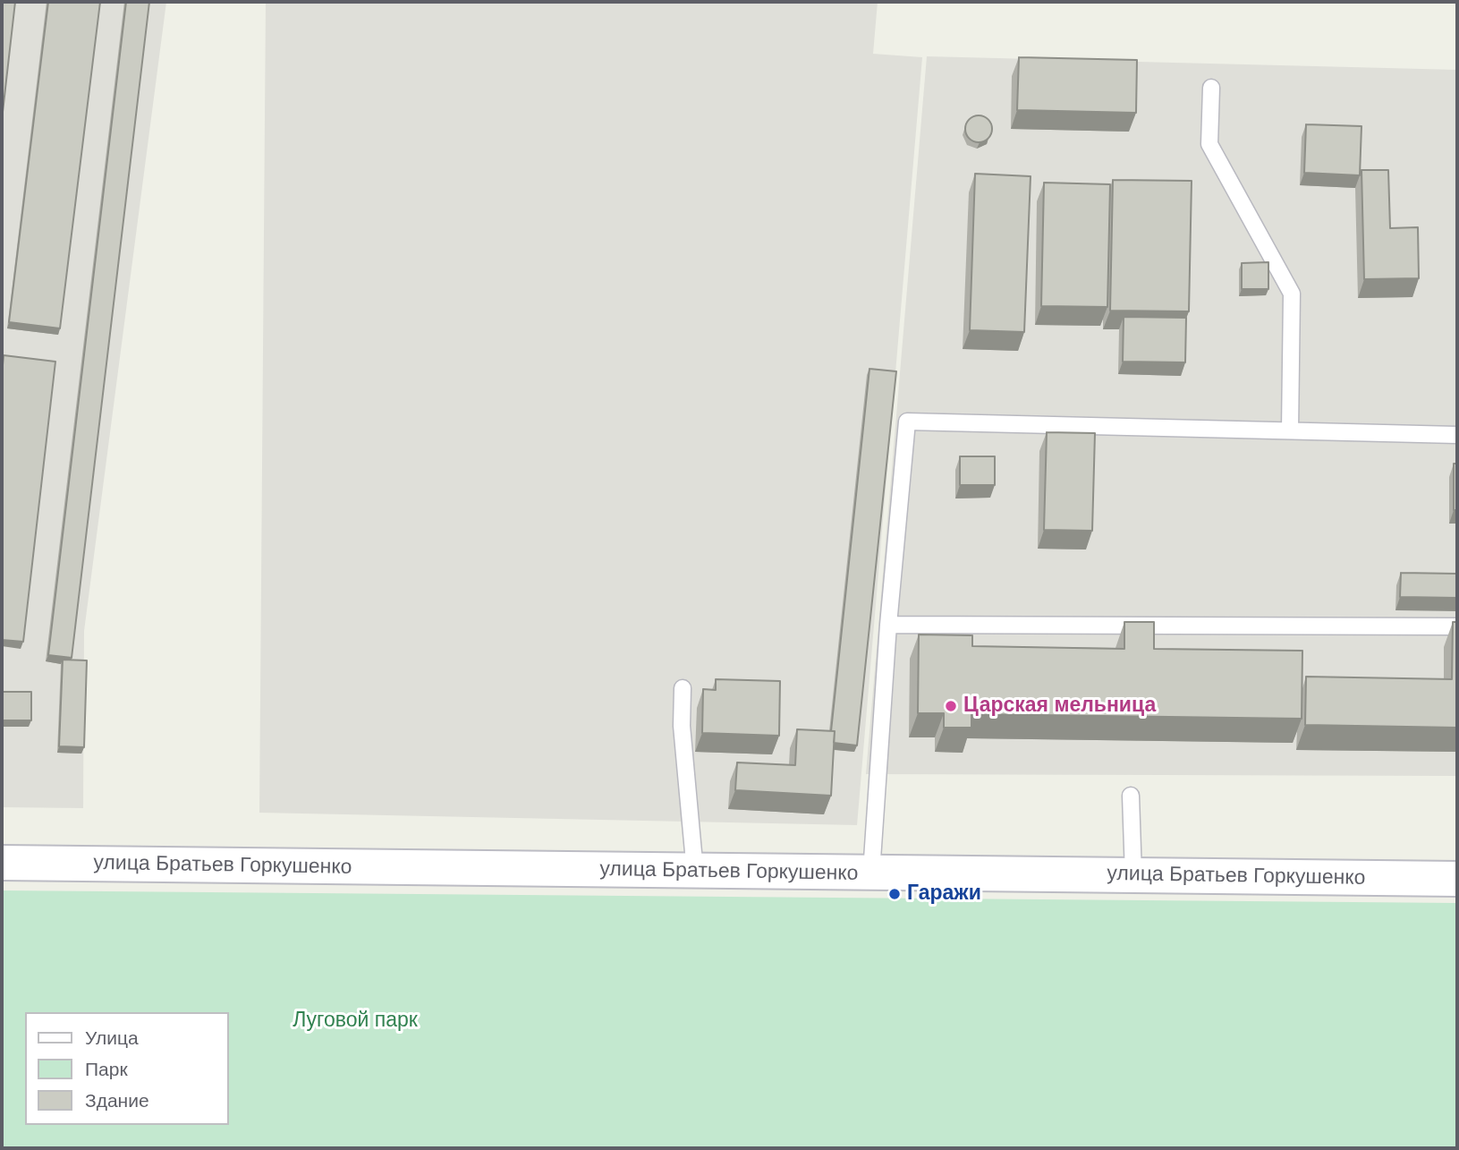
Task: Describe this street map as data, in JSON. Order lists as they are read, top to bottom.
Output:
{
  "streets": {
    "street": ["улица Братьев Горкушенко"]
  },
  "parks": ["Луговой парк"],
  "places": ["Царская мельница", "Гаражи"],
  "legend": ["Улица", "Парк", "Здание"]
}
